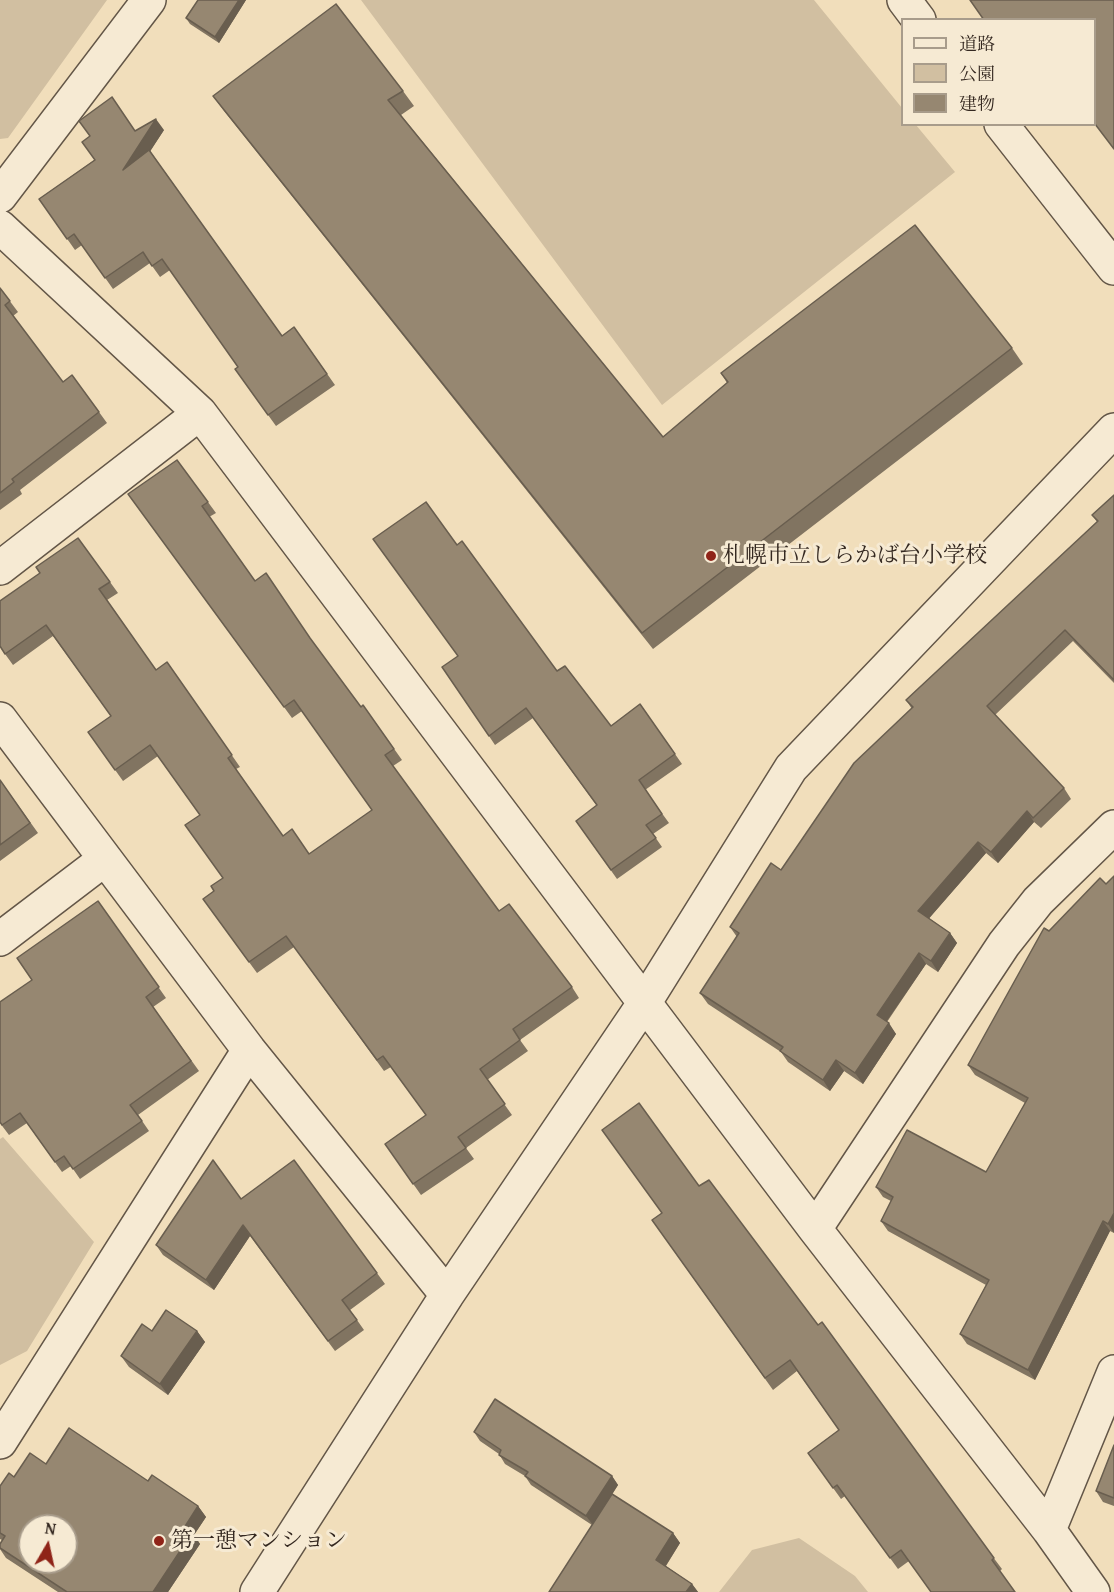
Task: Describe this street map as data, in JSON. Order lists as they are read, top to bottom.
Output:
{
  "places": ["札幌市立しらかば台小学校", "第一憩マンション"],
  "legend": ["道路", "公園", "建物"],
  "north": "top"
}
